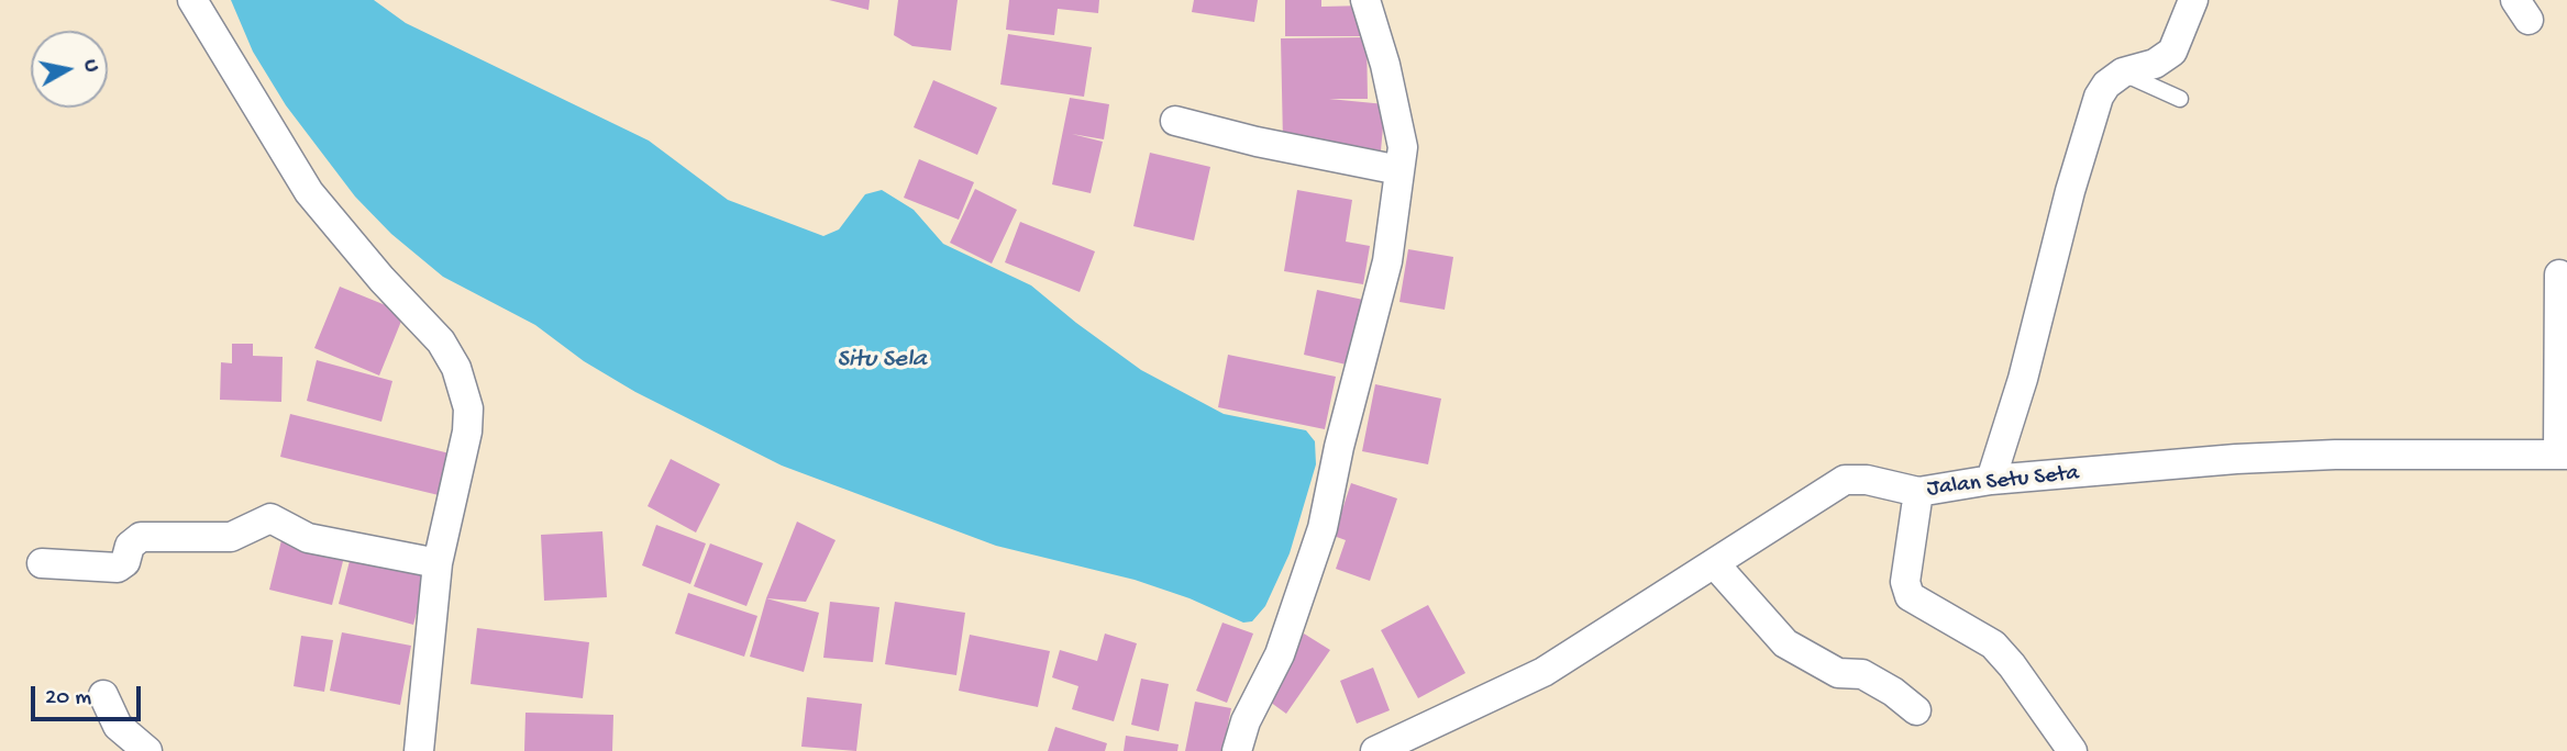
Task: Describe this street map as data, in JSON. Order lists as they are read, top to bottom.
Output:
{
  "streets": {
    "street": ["Jalan Setu Seta"]
  },
  "water": ["Situ Sela"],
  "scale_bar": "20 m",
  "north": "right"
}
